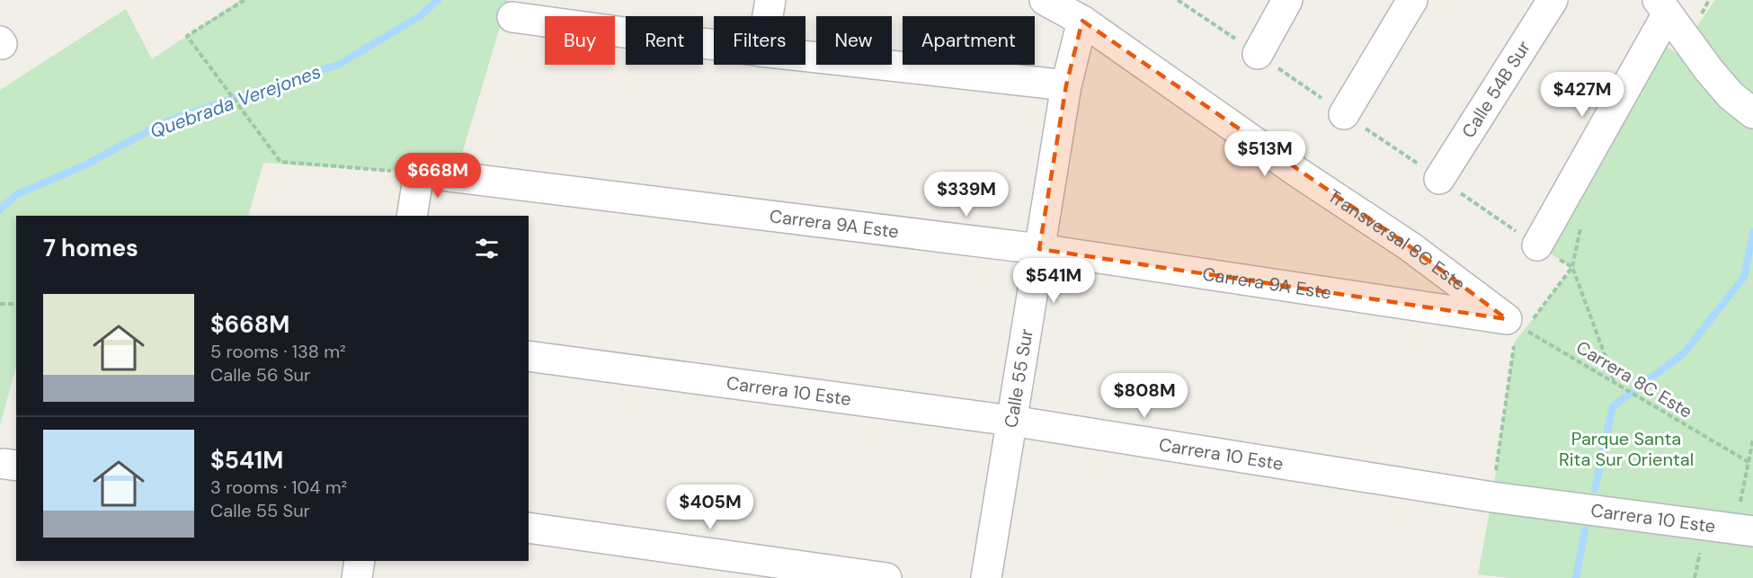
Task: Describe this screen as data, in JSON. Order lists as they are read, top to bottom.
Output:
{
  "streets": {
    "street": [
      "Calle 54B Sur",
      "Carrera 9A Este",
      "Transversal 8C Este",
      "Calle 55 Sur",
      "Carrera 10 Este"
    ],
    "path": ["Carrera 8C Este"]
  },
  "crossings": [
    ["Carrera 9A Este", "Transversal 8C Este"],
    ["Carrera 9A Este", "Calle 55 Sur"],
    ["Carrera 9A Este", "Carrera 8C Este"],
    ["Transversal 8C Este", "Calle 55 Sur"],
    ["Transversal 8C Este", "Carrera 8C Este"],
    ["Calle 55 Sur", "Carrera 10 Este"]
  ],
  "water": ["Quebrada Verejones"],
  "parks": ["Parque Santa Rita Sur Oriental"],
  "page": {
    "chip": [
      "Buy",
      "Rent",
      "Filters",
      "New",
      "Apartment"
    ],
    "price": [
      "$427M",
      "$513M",
      "$668M",
      "$339M",
      "$541M",
      "$808M",
      "$405M"
    ],
    "heading": "7 homes",
    "list": [
      {
        "name": "$668M",
        "note": "5 rooms · 138 m² · Calle 56 Sur"
      },
      {
        "name": "$541M",
        "note": "3 rooms · 104 m² · Calle 55 Sur"
      }
    ]
  }
}
